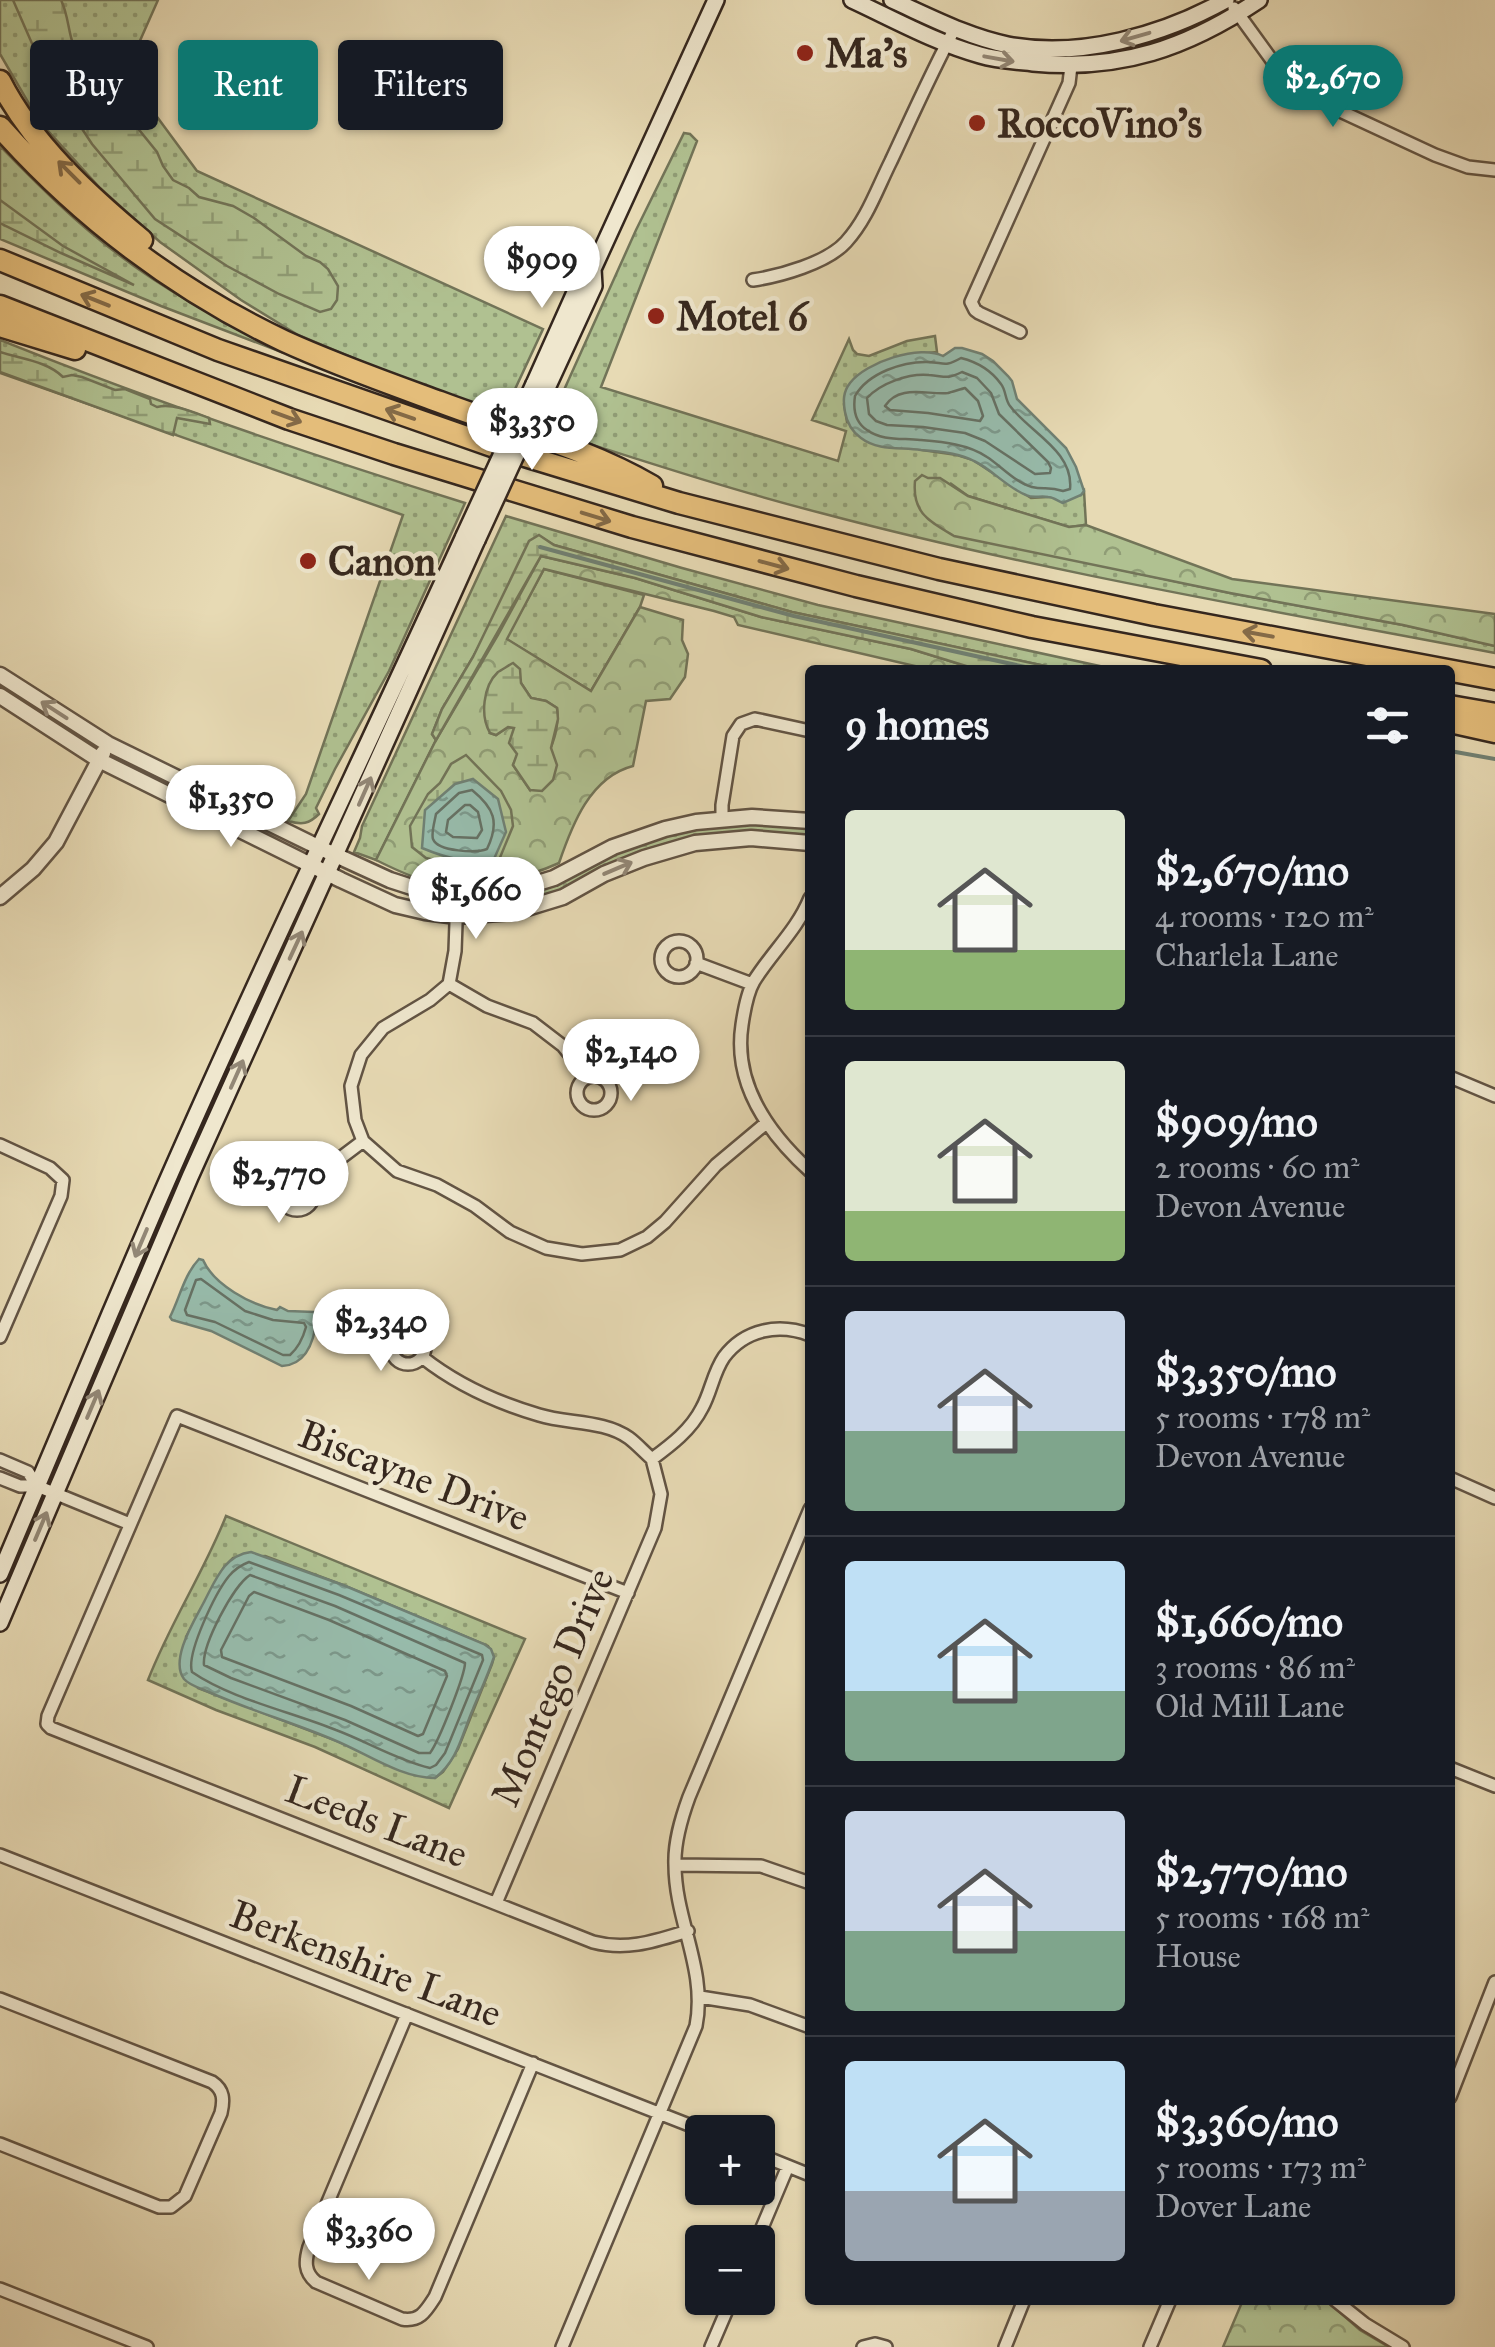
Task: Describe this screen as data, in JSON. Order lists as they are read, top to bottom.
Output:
{
  "streets": {
    "street": [
      "Biscayne Drive",
      "Montego Drive",
      "Leeds Lane",
      "Berkenshire Lane"
    ]
  },
  "crossings": [
    ["Biscayne Drive", "Montego Drive"],
    ["Biscayne Drive", "Leeds Lane"],
    ["Montego Drive", "Leeds Lane"]
  ],
  "places": [
    "Ma's",
    "RoccoVino's",
    "Motel 6",
    "Canon"
  ],
  "page": {
    "chip": ["Buy", "Rent", "Filters"],
    "price": [
      "$2,670",
      "$909",
      "$3,350",
      "$1,350",
      "$1,660",
      "$2,140",
      "$2,770",
      "$2,340",
      "$3,360"
    ],
    "heading": "9 homes",
    "list": [
      {
        "name": "$2,670/mo",
        "note": "4 rooms · 120 m² · Charlela Lane"
      },
      {
        "name": "$909/mo",
        "note": "2 rooms · 60 m² · Devon Avenue"
      },
      {
        "name": "$3,350/mo",
        "note": "5 rooms · 178 m² · Devon Avenue"
      },
      {
        "name": "$1,660/mo",
        "note": "3 rooms · 86 m² · Old Mill Lane"
      },
      {
        "name": "$2,770/mo",
        "note": "5 rooms · 168 m² · House"
      },
      {
        "name": "$3,360/mo",
        "note": "5 rooms · 173 m² · Dover Lane"
      }
    ],
    "map_buttons": ["+", "−"]
  }
}
